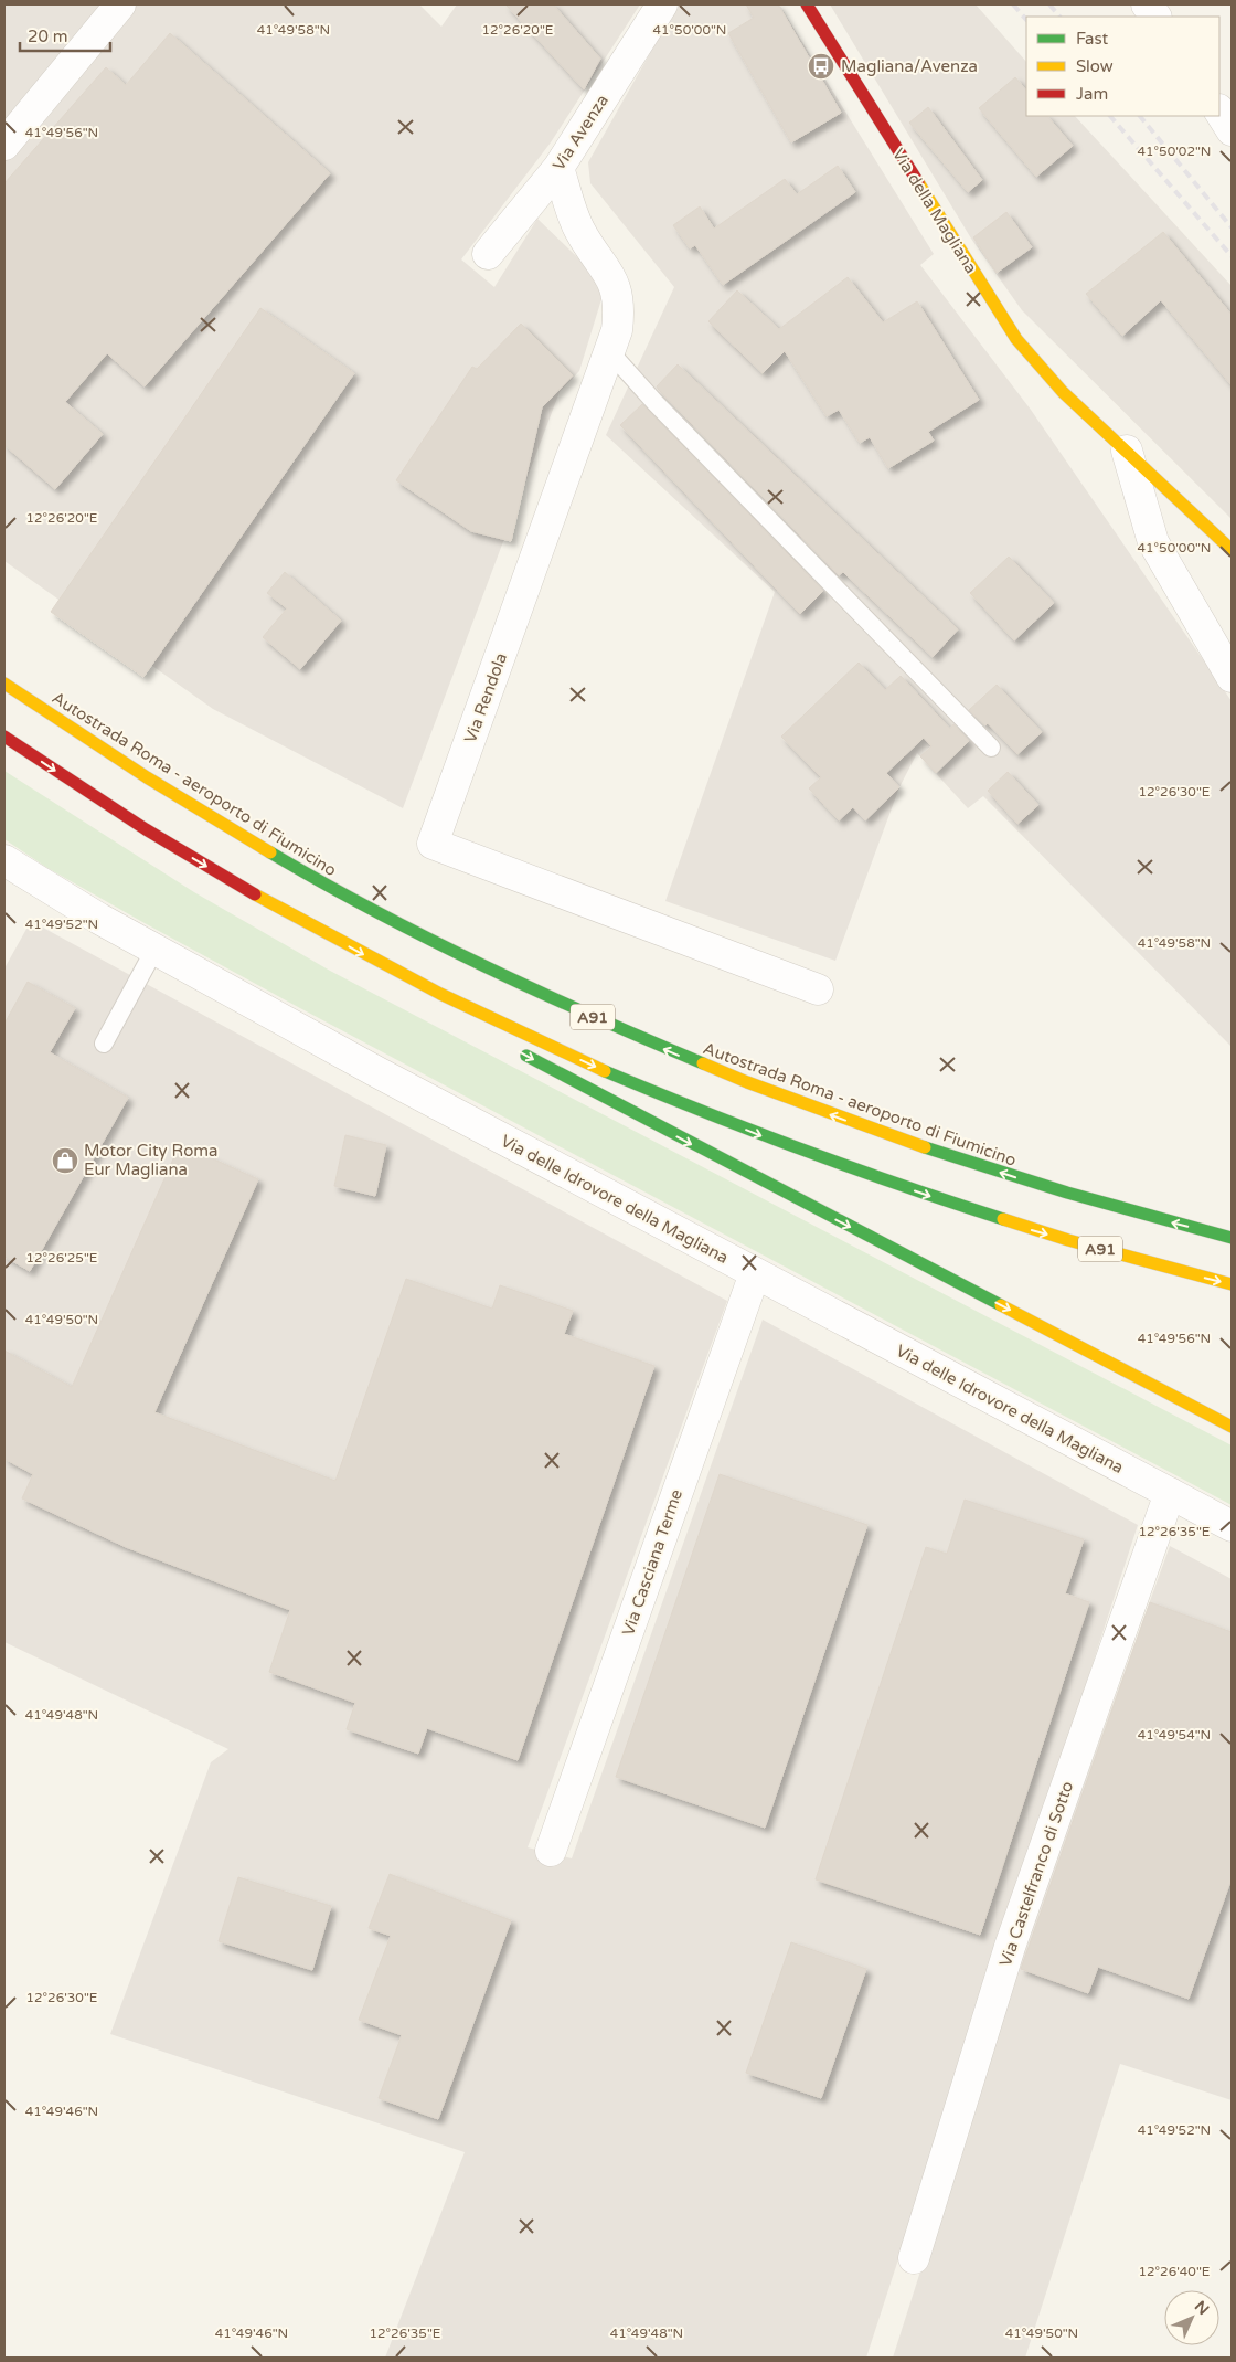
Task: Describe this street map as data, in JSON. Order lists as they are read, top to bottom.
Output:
{
  "streets": {
    "main road": ["Via della Magliana", "Autostrada Roma - aeroporto di Fiumicino", "A91"],
    "street": [
      "Via Avenza",
      "Via Rendola",
      "Via delle Idrovore della Magliana",
      "Via Casciana Terme",
      "Via Castelfranco di Sotto"
    ]
  },
  "crossings": [
    ["Via Avenza", "Via Rendola"],
    ["Via delle Idrovore della Magliana", "Via Casciana Terme"],
    ["Via delle Idrovore della Magliana", "Via Castelfranco di Sotto"]
  ],
  "places": {
    "bus stop": ["Magliana/Avenza"],
    "shop": ["Motor City Roma Eur Magliana"]
  },
  "legend": ["Fast", "Slow", "Jam"],
  "scale_bar": "20 m",
  "north": "top right",
  "coordinates": [
    "41°49'58\"N",
    "12°26'20\"E",
    "41°50'00\"N",
    "41°49'56\"N",
    "41°50'02\"N",
    "12°26'30\"E",
    "41°49'52\"N",
    "12°26'25\"E",
    "41°49'50\"N",
    "12°26'35\"E",
    "41°49'48\"N",
    "41°49'54\"N",
    "41°49'46\"N",
    "12°26'40\"E"
  ]
}
